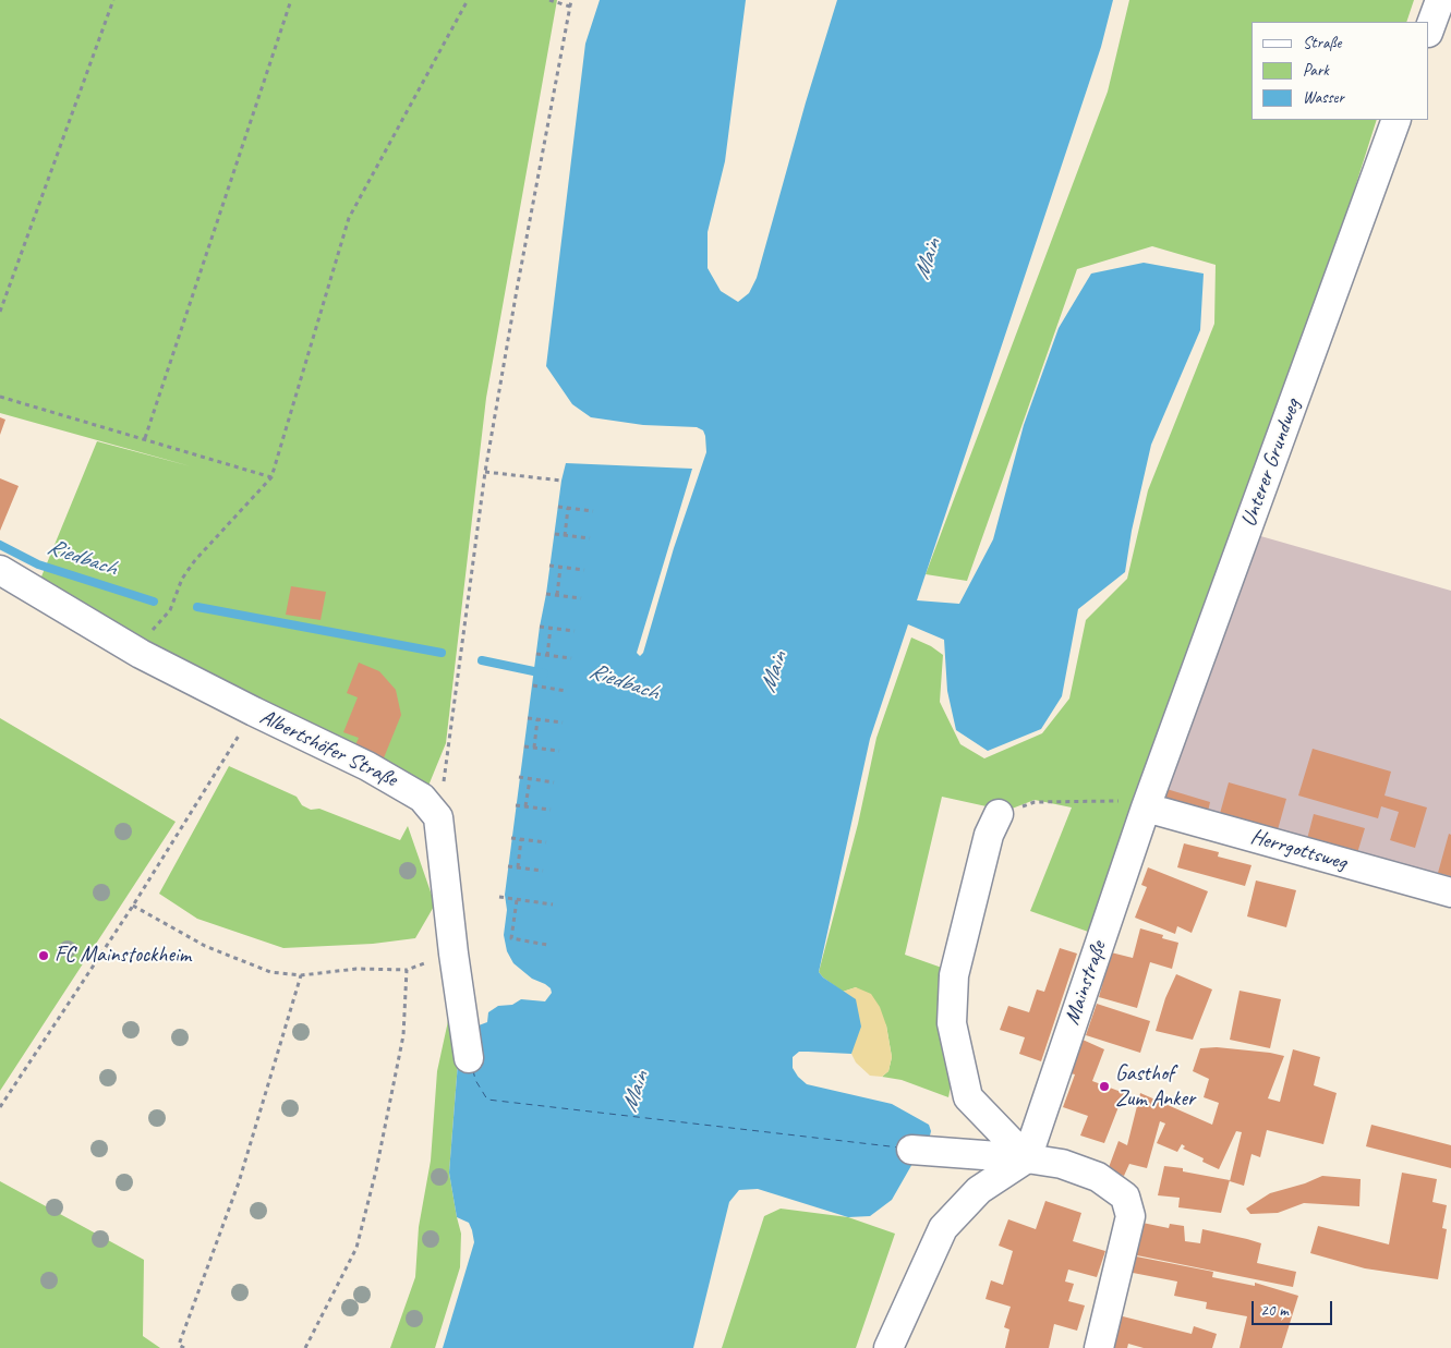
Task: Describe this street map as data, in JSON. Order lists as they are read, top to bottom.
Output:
{
  "streets": {
    "street": [
      "Unterer Grundweg",
      "Albertshöfer Straße",
      "Herrgottsweg",
      "Mainstraße"
    ]
  },
  "crossings": [
    ["Unterer Grundweg", "Herrgottsweg"],
    ["Unterer Grundweg", "Mainstraße"],
    ["Herrgottsweg", "Mainstraße"]
  ],
  "water": ["Main", "Riedbach"],
  "places": ["FC Mainstockheim", "Gasthof Zum Anker"],
  "legend": ["Straße", "Park", "Wasser"],
  "scale_bar": "20 m"
}
